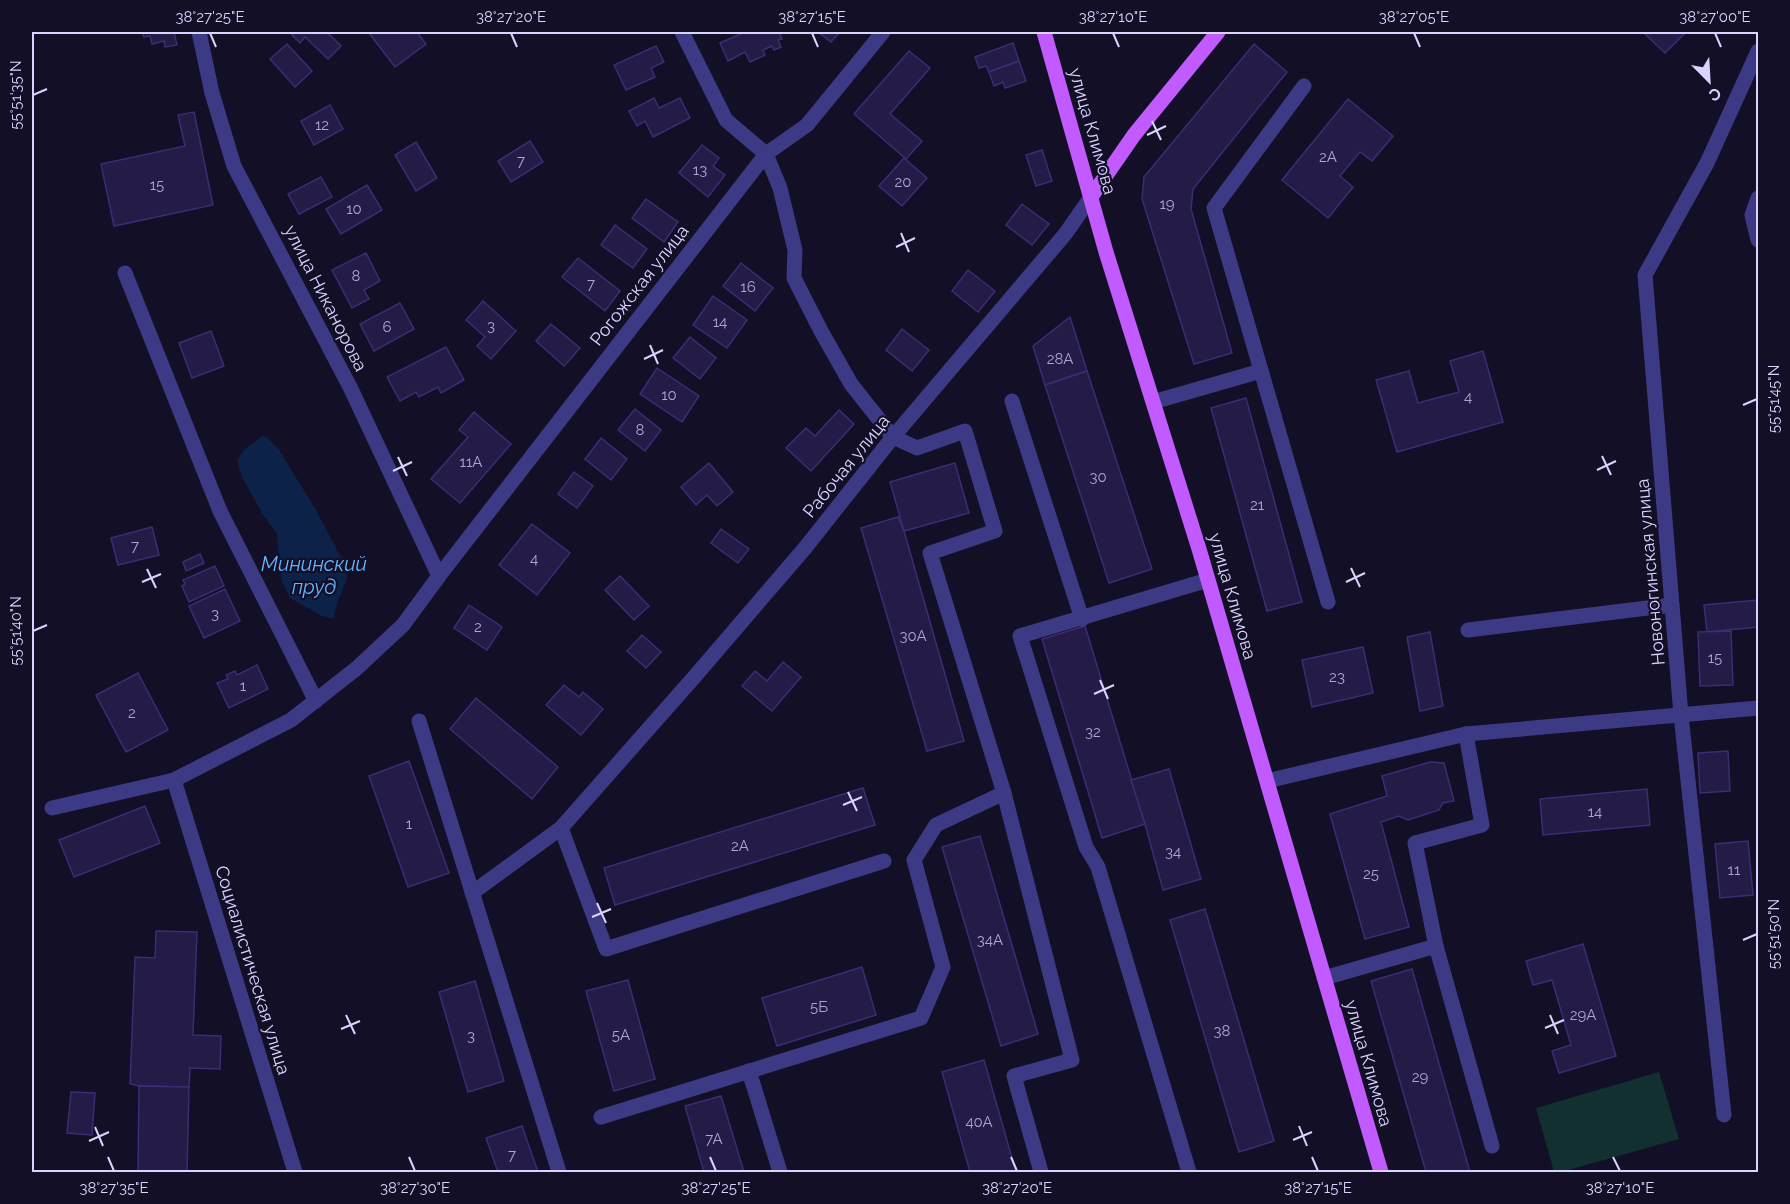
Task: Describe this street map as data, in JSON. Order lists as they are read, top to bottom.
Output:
{
  "streets": {
    "main road": ["улица Климова", "Рабочая улица"],
    "street": [
      "Рогожская улица",
      "улица Никанорова",
      "Новоногинская улица",
      "Социалистическая улица"
    ]
  },
  "crossings": [
    ["улица Климова", "Рабочая улица"],
    ["Рогожская улица", "улица Никанорова"],
    ["Рогожская улица", "Социалистическая улица"]
  ],
  "water": ["Мининский пруд"],
  "house_numbers": [
    "12",
    "2А",
    "7",
    "13",
    "20",
    "15",
    "19",
    "10",
    "8",
    "7",
    "16",
    "14",
    "3",
    "6",
    "28А",
    "10",
    "4",
    "8",
    "11А",
    "30",
    "21",
    "7",
    "4",
    "3",
    "2",
    "30А",
    "15",
    "23",
    "1",
    "2",
    "32",
    "14",
    "1",
    "2А",
    "34",
    "11",
    "25",
    "34А",
    "5Б",
    "29А",
    "38",
    "5А",
    "3",
    "29",
    "40А",
    "7А",
    "7"
  ],
  "north": "bottom right",
  "coordinates": [
    "38°27'25\"E",
    "38°27'20\"E",
    "38°27'15\"E",
    "38°27'10\"E",
    "38°27'05\"E",
    "38°27'00\"E",
    "55°51'35\"N",
    "55°51'45\"N",
    "55°51'40\"N",
    "55°51'50\"N",
    "38°27'35\"E",
    "38°27'30\"E"
  ]
}
